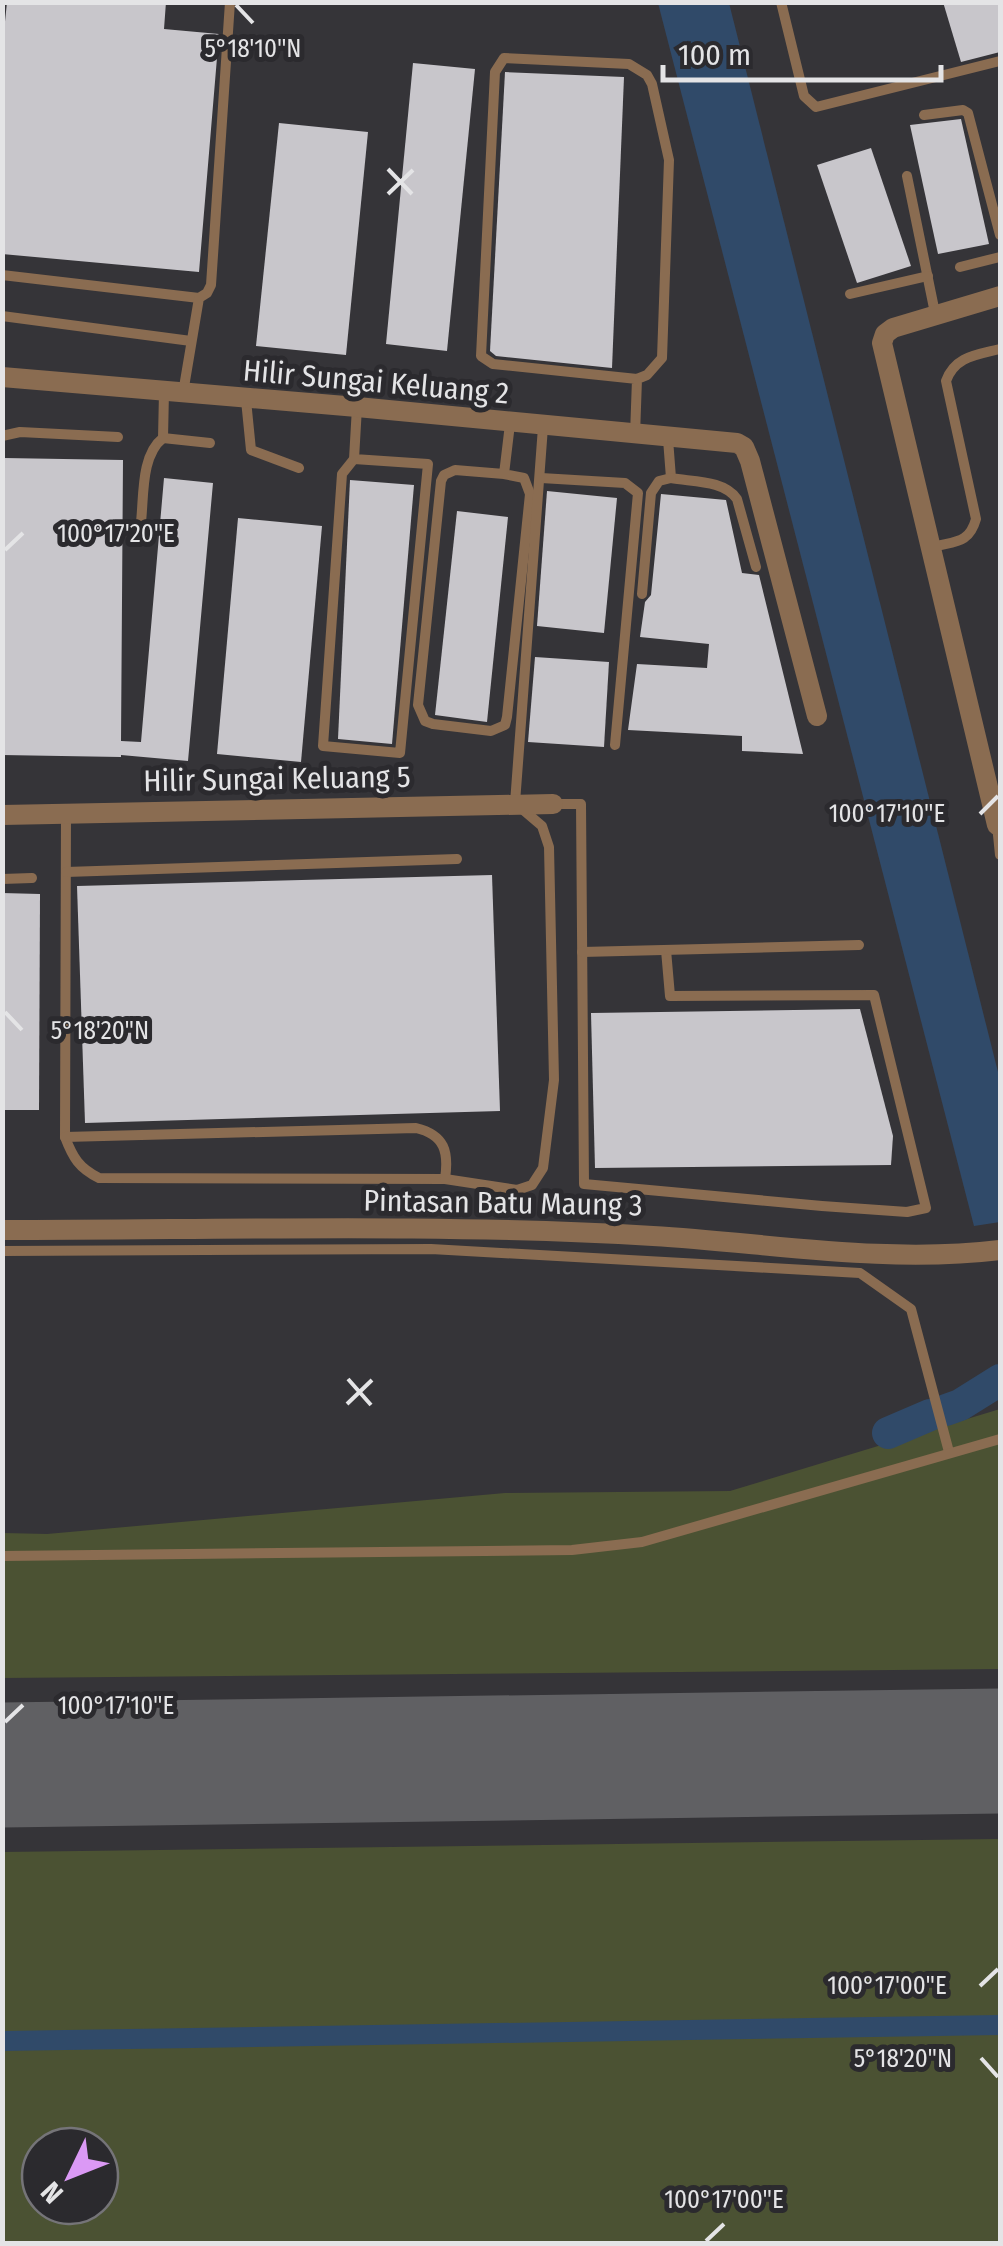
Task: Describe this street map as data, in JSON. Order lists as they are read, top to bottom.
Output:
{
  "streets": {
    "street": ["Hilir Sungai Keluang 2", "Hilir Sungai Keluang 5", "Pintasan Batu Maung 3"]
  },
  "scale_bar": "100 m",
  "north": "bottom left",
  "coordinates": [
    "5°18'10\"N",
    "100°17'20\"E",
    "100°17'10\"E",
    "5°18'20\"N",
    "100°17'00\"E"
  ]
}
